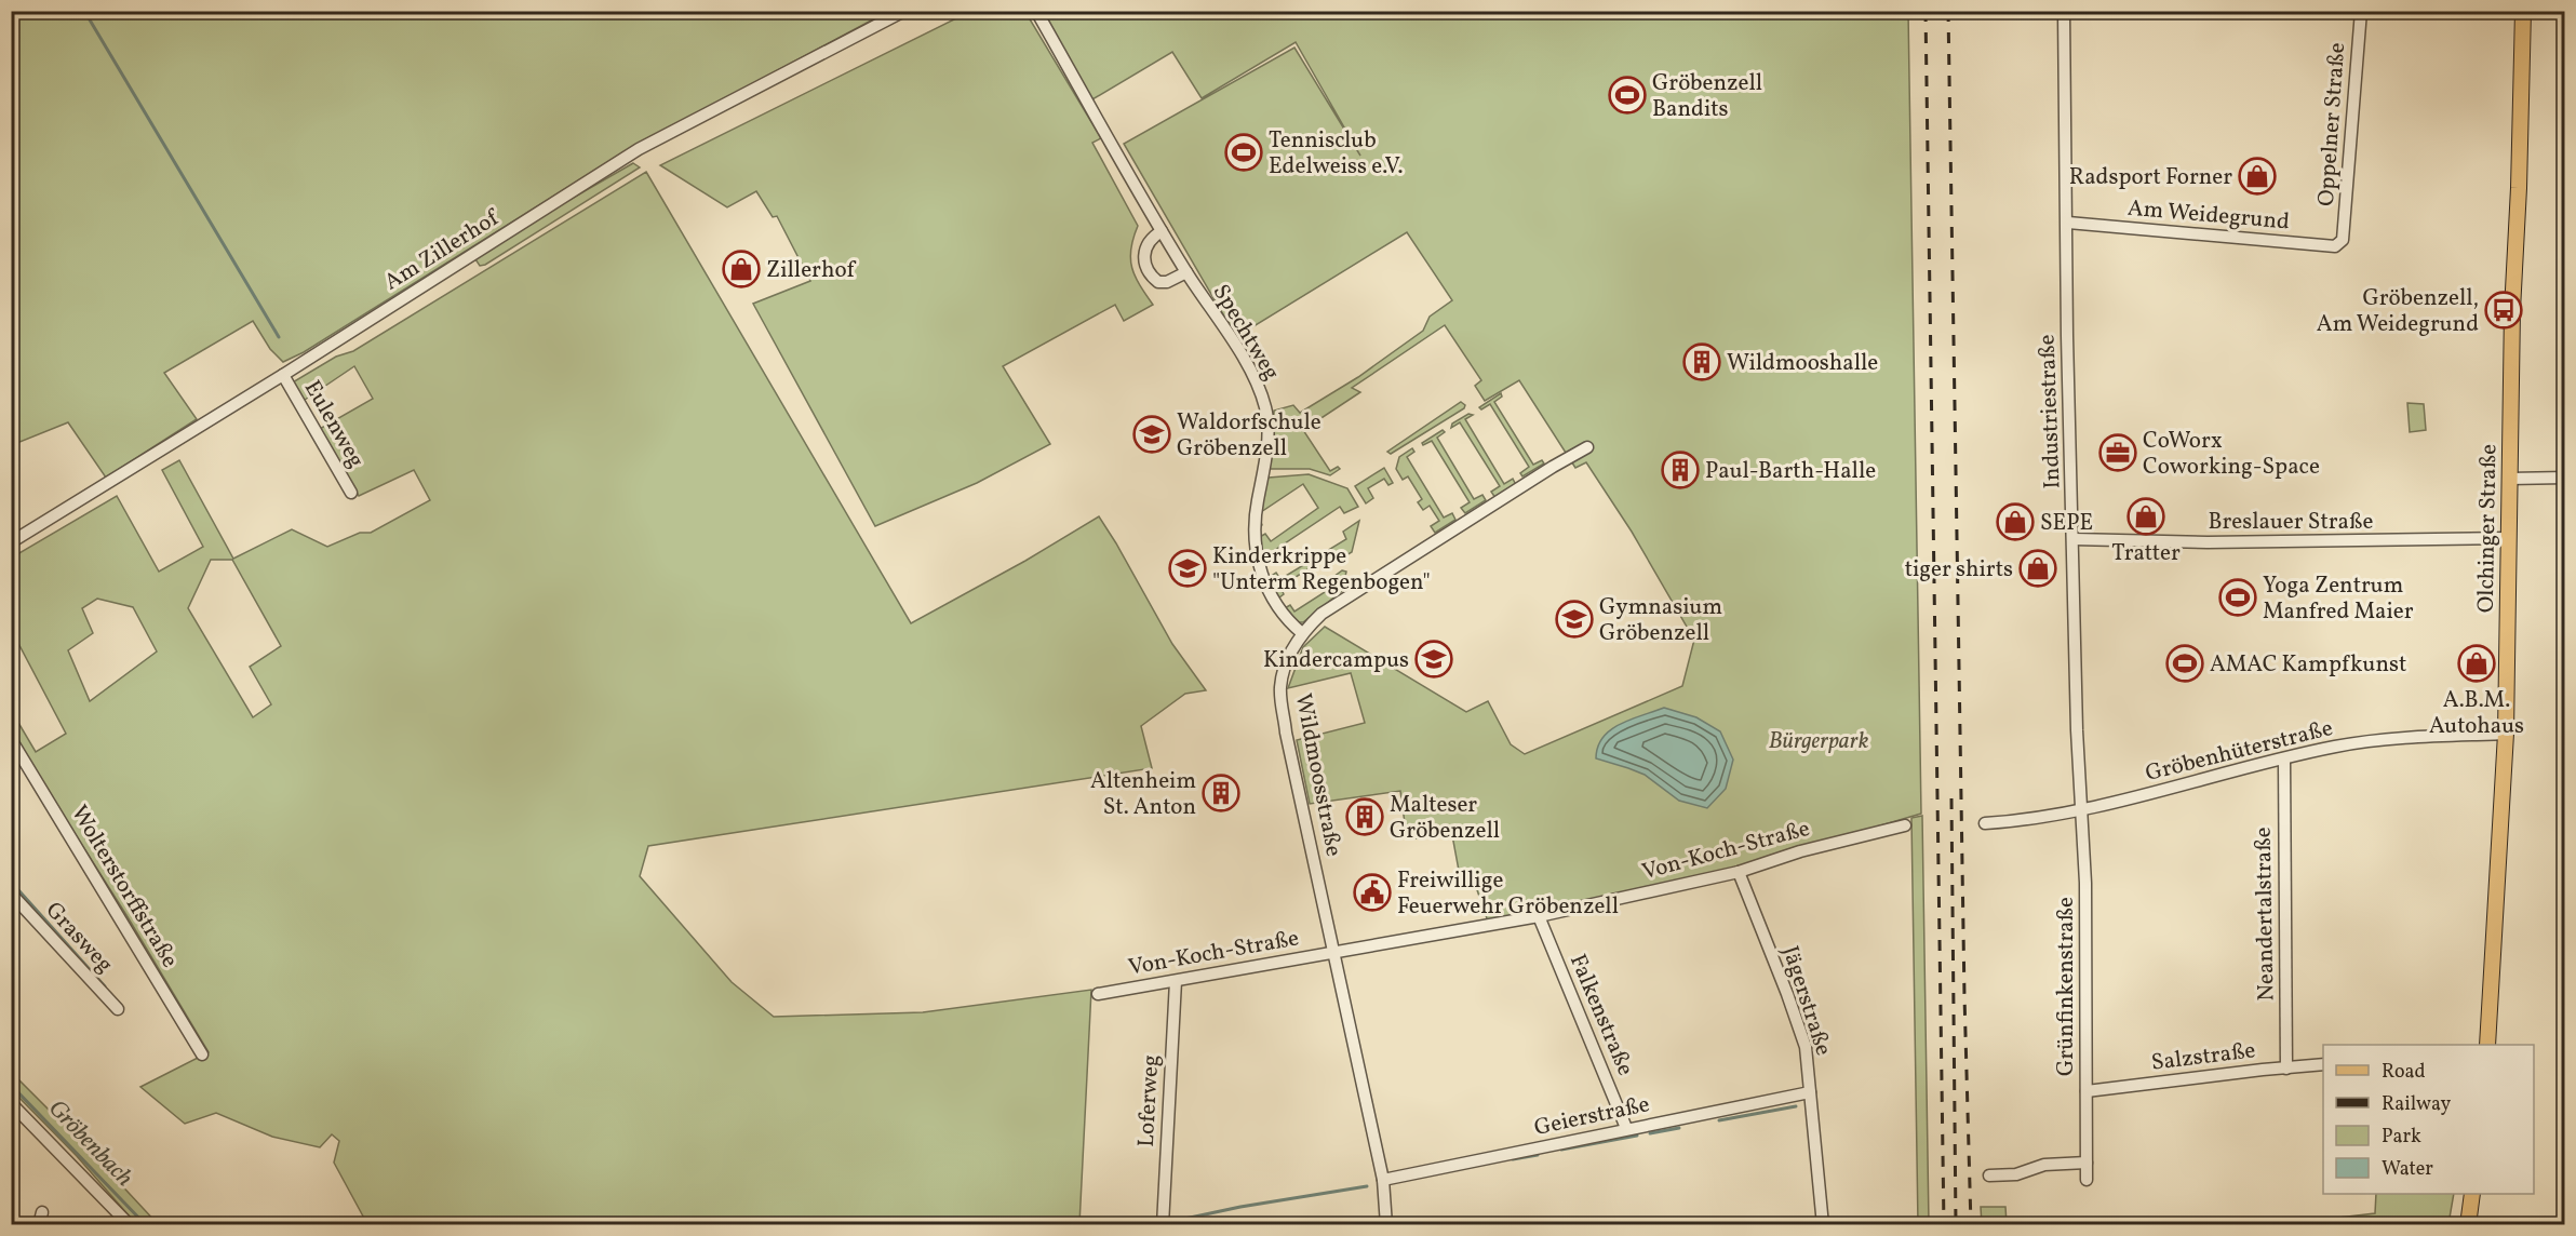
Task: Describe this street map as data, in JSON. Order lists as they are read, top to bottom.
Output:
{
  "streets": {
    "main road": ["Olchinger Straße"],
    "street": [
      "Oppelner Straße",
      "Am Weidegrund",
      "Am Zillerhof",
      "Spechtweg",
      "Industriestraße",
      "Eulenweg",
      "Breslauer Straße",
      "Gröbenhüterstraße",
      "Wildmoosstraße",
      "Von-Koch-Straße",
      "Wolterstorffstraße",
      "Neandertalstraße",
      "Grasweg",
      "Grünfinkenstraße",
      "Jägerstraße",
      "Falkenstraße",
      "Salzstraße",
      "Loferweg",
      "Geierstraße"
    ]
  },
  "crossings": [
    ["Oppelner Straße", "Am Weidegrund"],
    ["Am Weidegrund", "Industriestraße"],
    ["Am Zillerhof", "Eulenweg"],
    ["Spechtweg", "Wildmoosstraße"],
    ["Industriestraße", "Breslauer Straße"],
    ["Industriestraße", "Gröbenhüterstraße"],
    ["Industriestraße", "Grünfinkenstraße"],
    ["Breslauer Straße", "Olchinger Straße"],
    ["Olchinger Straße", "Gröbenhüterstraße"],
    ["Gröbenhüterstraße", "Neandertalstraße"],
    ["Gröbenhüterstraße", "Grünfinkenstraße"],
    ["Wildmoosstraße", "Von-Koch-Straße"],
    ["Wildmoosstraße", "Geierstraße"],
    ["Von-Koch-Straße", "Jägerstraße"],
    ["Von-Koch-Straße", "Falkenstraße"],
    ["Von-Koch-Straße", "Loferweg"],
    ["Neandertalstraße", "Salzstraße"],
    ["Grünfinkenstraße", "Salzstraße"],
    ["Jägerstraße", "Geierstraße"],
    ["Falkenstraße", "Geierstraße"]
  ],
  "water": ["Gröbenbach"],
  "parks": ["Bürgerpark"],
  "places": {
    "sports": [
      "Gröbenzell Bandits",
      "Tennisclub Edelweiss e.V.",
      "Yoga Zentrum Manfred Maier",
      "AMAC Kampfkunst"
    ],
    "shop": [
      "Radsport Forner",
      "Zillerhof",
      "Tratter",
      "SEPE",
      "tiger shirts",
      "A.B.M. Autohaus"
    ],
    "bus stop": ["Gröbenzell, Am Weidegrund"],
    "building": [
      "Wildmooshalle",
      "Paul-Barth-Halle",
      "Altenheim St. Anton",
      "Malteser Gröbenzell"
    ],
    "school or university": [
      "Waldorfschule Gröbenzell",
      "Kinderkrippe \"Unterm Regenbogen\"",
      "Gymnasium Gröbenzell",
      "Kindercampus"
    ],
    "office": ["CoWorx Coworking-Space"],
    "public building": ["Freiwillige Feuerwehr Gröbenzell"]
  },
  "legend": [
    "Road",
    "Railway",
    "Park",
    "Water"
  ]
}
